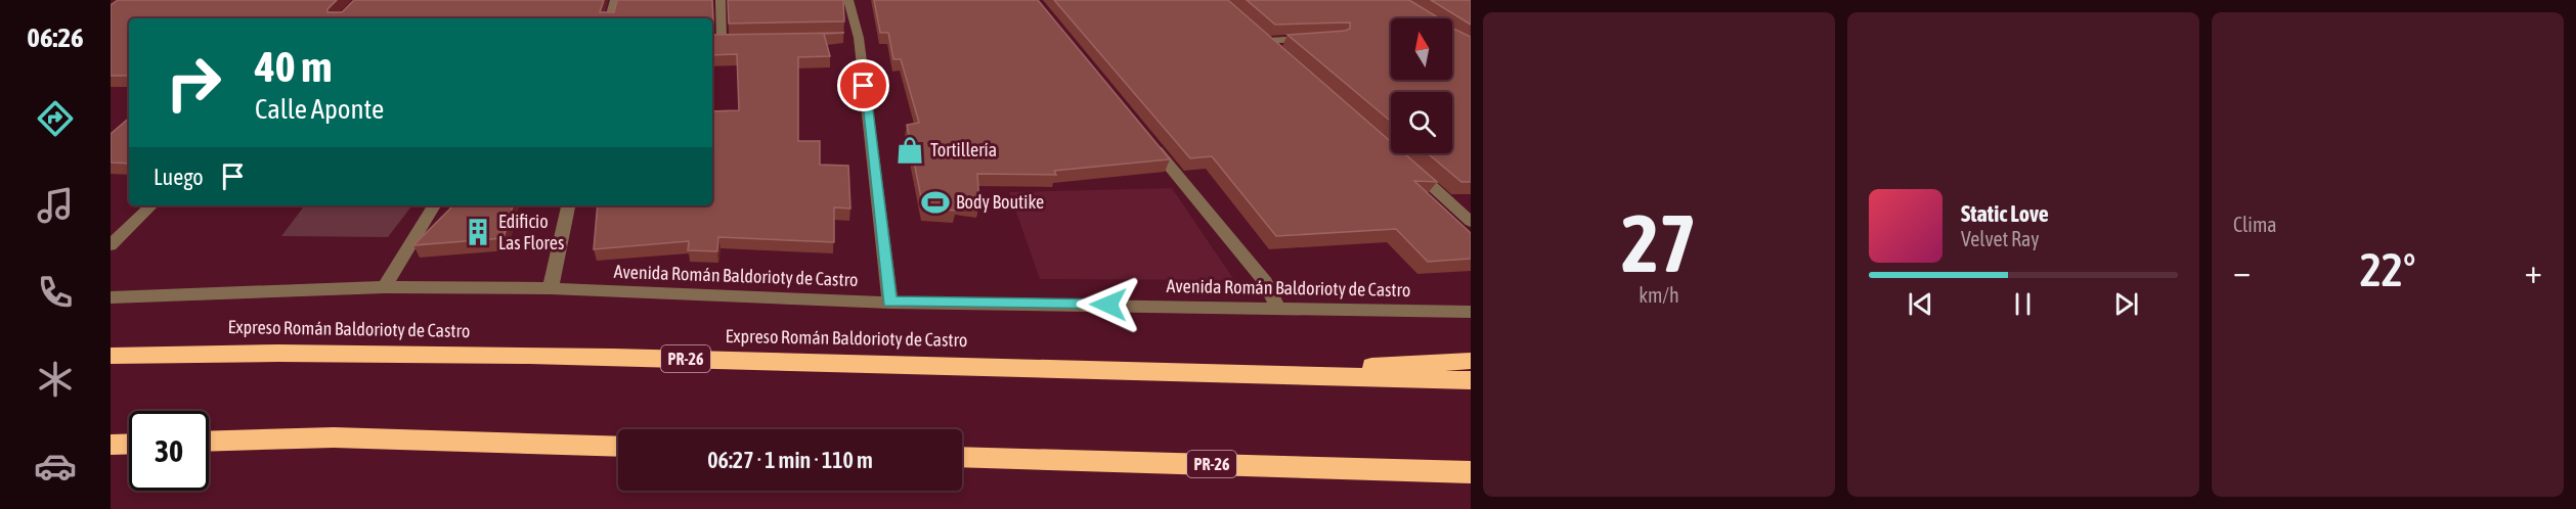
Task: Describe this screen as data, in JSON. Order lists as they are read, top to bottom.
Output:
{
  "streets": {
    "highway": ["Expreso Román Baldorioty de Castro", "PR-26"],
    "street": ["Avenida Román Baldorioty de Castro"]
  },
  "places": {
    "shop": ["Tortillería"],
    "sports": ["Body Boutike"],
    "building": ["Edificio Las Flores"]
  },
  "north": "top",
  "page": {
    "tabs": "06:26",
    "tile": [
      ["27", "km/h"],
      "Clima"
    ],
    "turn": ["40 m", "Calle Aponte"],
    "then": "Luego",
    "song": ["Static Love", "Velvet Ray"],
    "heat": ["−", "22°", "+"],
    "limit": "30",
    "trip": "06:27 · 1 min · 110 m"
  }
}
